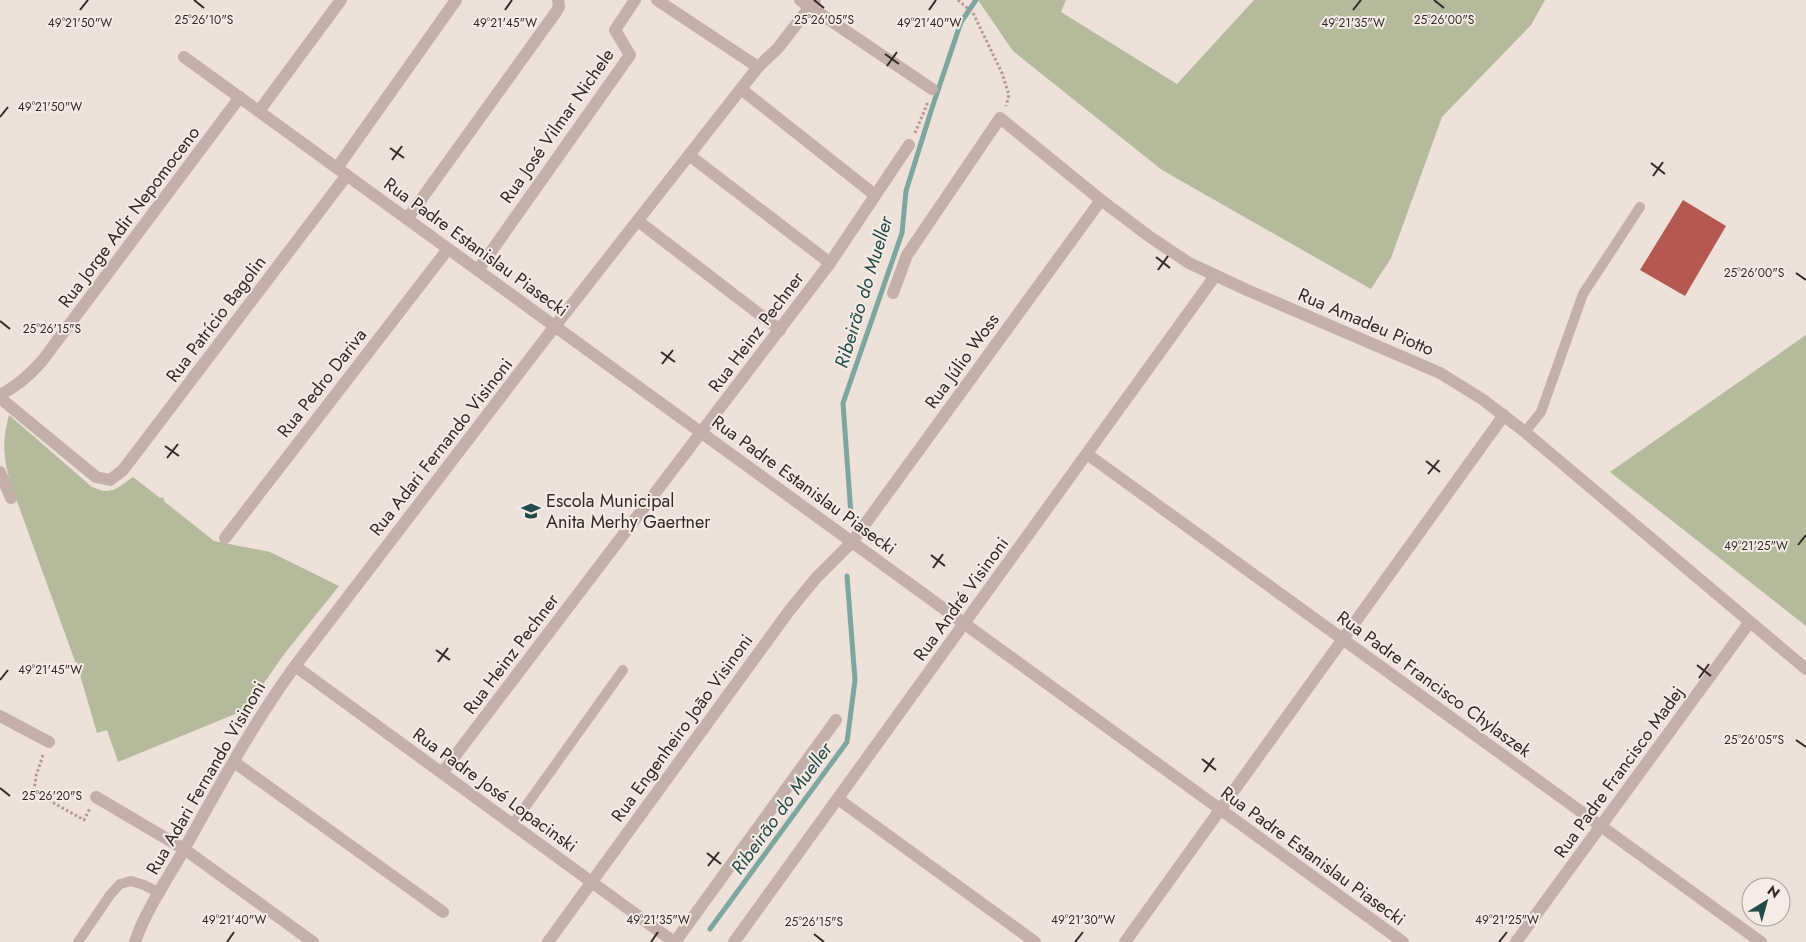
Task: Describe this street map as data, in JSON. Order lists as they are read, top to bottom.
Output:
{
  "streets": {
    "street": [
      "Rua José Vilmar Nichele",
      "Rua Jorge Adir Nepomoceno",
      "Rua Padre Estanislau Piasecki",
      "Rua Patrício Bagolin",
      "Rua Amadeu Piotto",
      "Rua Heinz Pechner",
      "Rua Júlio Woss",
      "Rua Pedro Dariva",
      "Rua Adari Fernando Visinoni",
      "Rua André Visinoni",
      "Rua Padre Francisco Chylaszek",
      "Rua Engenheiro João Visinoni",
      "Rua Padre Francisco Madej",
      "Rua Padre José Lopacinski"
    ]
  },
  "crossings": [
    ["Rua José Vilmar Nichele", "Rua Padre Estanislau Piasecki"],
    ["Rua Jorge Adir Nepomoceno", "Rua Padre Estanislau Piasecki"],
    ["Rua Jorge Adir Nepomoceno", "Rua Patrício Bagolin"],
    ["Rua Padre Estanislau Piasecki", "Rua Patrício Bagolin"],
    ["Rua Padre Estanislau Piasecki", "Rua Heinz Pechner"],
    ["Rua Padre Estanislau Piasecki", "Rua Júlio Woss"],
    ["Rua Padre Estanislau Piasecki", "Rua Pedro Dariva"],
    ["Rua Padre Estanislau Piasecki", "Rua Adari Fernando Visinoni"],
    ["Rua Padre Estanislau Piasecki", "Rua André Visinoni"],
    ["Rua Padre Estanislau Piasecki", "Rua Engenheiro João Visinoni"],
    ["Rua Amadeu Piotto", "Rua Júlio Woss"],
    ["Rua Amadeu Piotto", "Rua André Visinoni"],
    ["Rua Amadeu Piotto", "Rua Padre Francisco Madej"],
    ["Rua Heinz Pechner", "Rua Padre José Lopacinski"],
    ["Rua Júlio Woss", "Rua Engenheiro João Visinoni"],
    ["Rua Adari Fernando Visinoni", "Rua Padre José Lopacinski"],
    ["Rua André Visinoni", "Rua Padre Francisco Chylaszek"],
    ["Rua Padre Francisco Chylaszek", "Rua Padre Francisco Madej"],
    ["Rua Engenheiro João Visinoni", "Rua Padre José Lopacinski"]
  ],
  "water": ["Ribeirão do Mueller"],
  "places": {
    "school or university": ["Escola Municipal Anita Merhy Gaertner"]
  },
  "north": "top right",
  "coordinates": [
    "25°26'00\"S",
    "25°26'10\"S",
    "25°26'05\"S",
    "49°21'50\"W",
    "49°21'45\"W",
    "49°21'40\"W",
    "49°21'35\"W",
    "25°26'15\"S",
    "49°21'25\"W",
    "25°26'20\"S",
    "49°21'30\"W"
  ]
}
